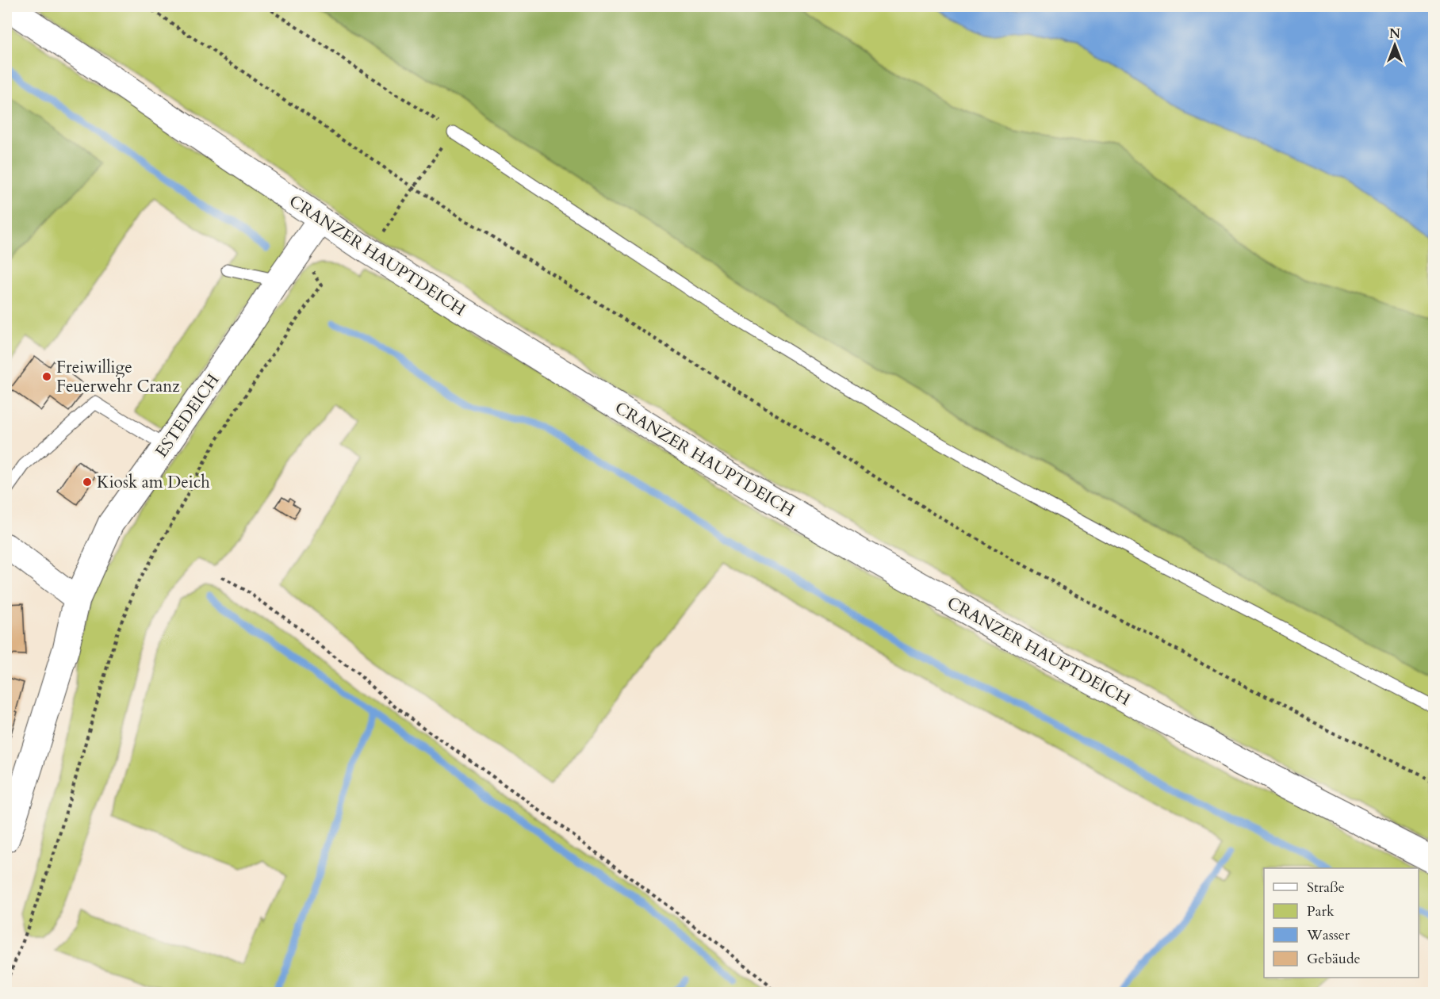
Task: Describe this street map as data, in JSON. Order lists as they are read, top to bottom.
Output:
{
  "streets": {
    "main road": ["CRANZER HAUPTDEICH", "ESTEDEICH"]
  },
  "crossings": [
    ["CRANZER HAUPTDEICH", "ESTEDEICH"]
  ],
  "places": ["Freiwillige Feuerwehr Cranz", "Kiosk am Deich"],
  "legend": [
    "Straße",
    "Park",
    "Wasser",
    "Gebäude"
  ],
  "north": "top"
}
